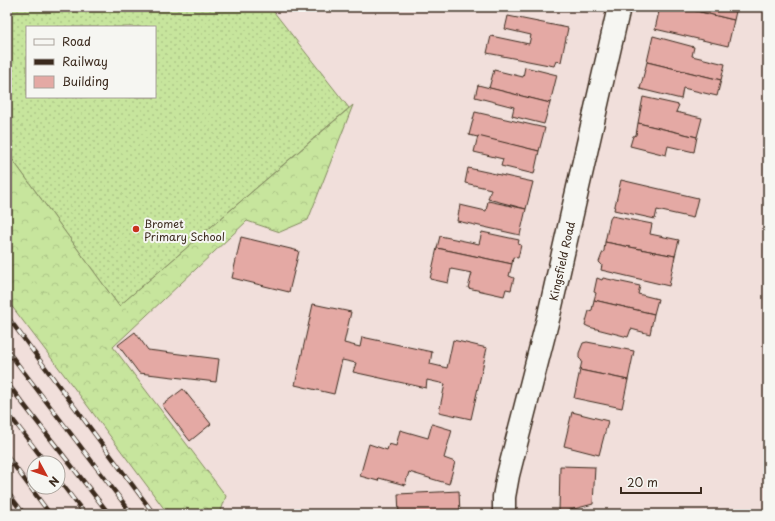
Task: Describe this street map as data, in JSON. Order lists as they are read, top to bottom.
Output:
{
  "streets": {
    "street": ["Kingsfield Road"]
  },
  "places": ["Bromet Primary School"],
  "legend": ["Road", "Railway", "Building"],
  "scale_bar": "20 m",
  "north": "bottom right"
}
